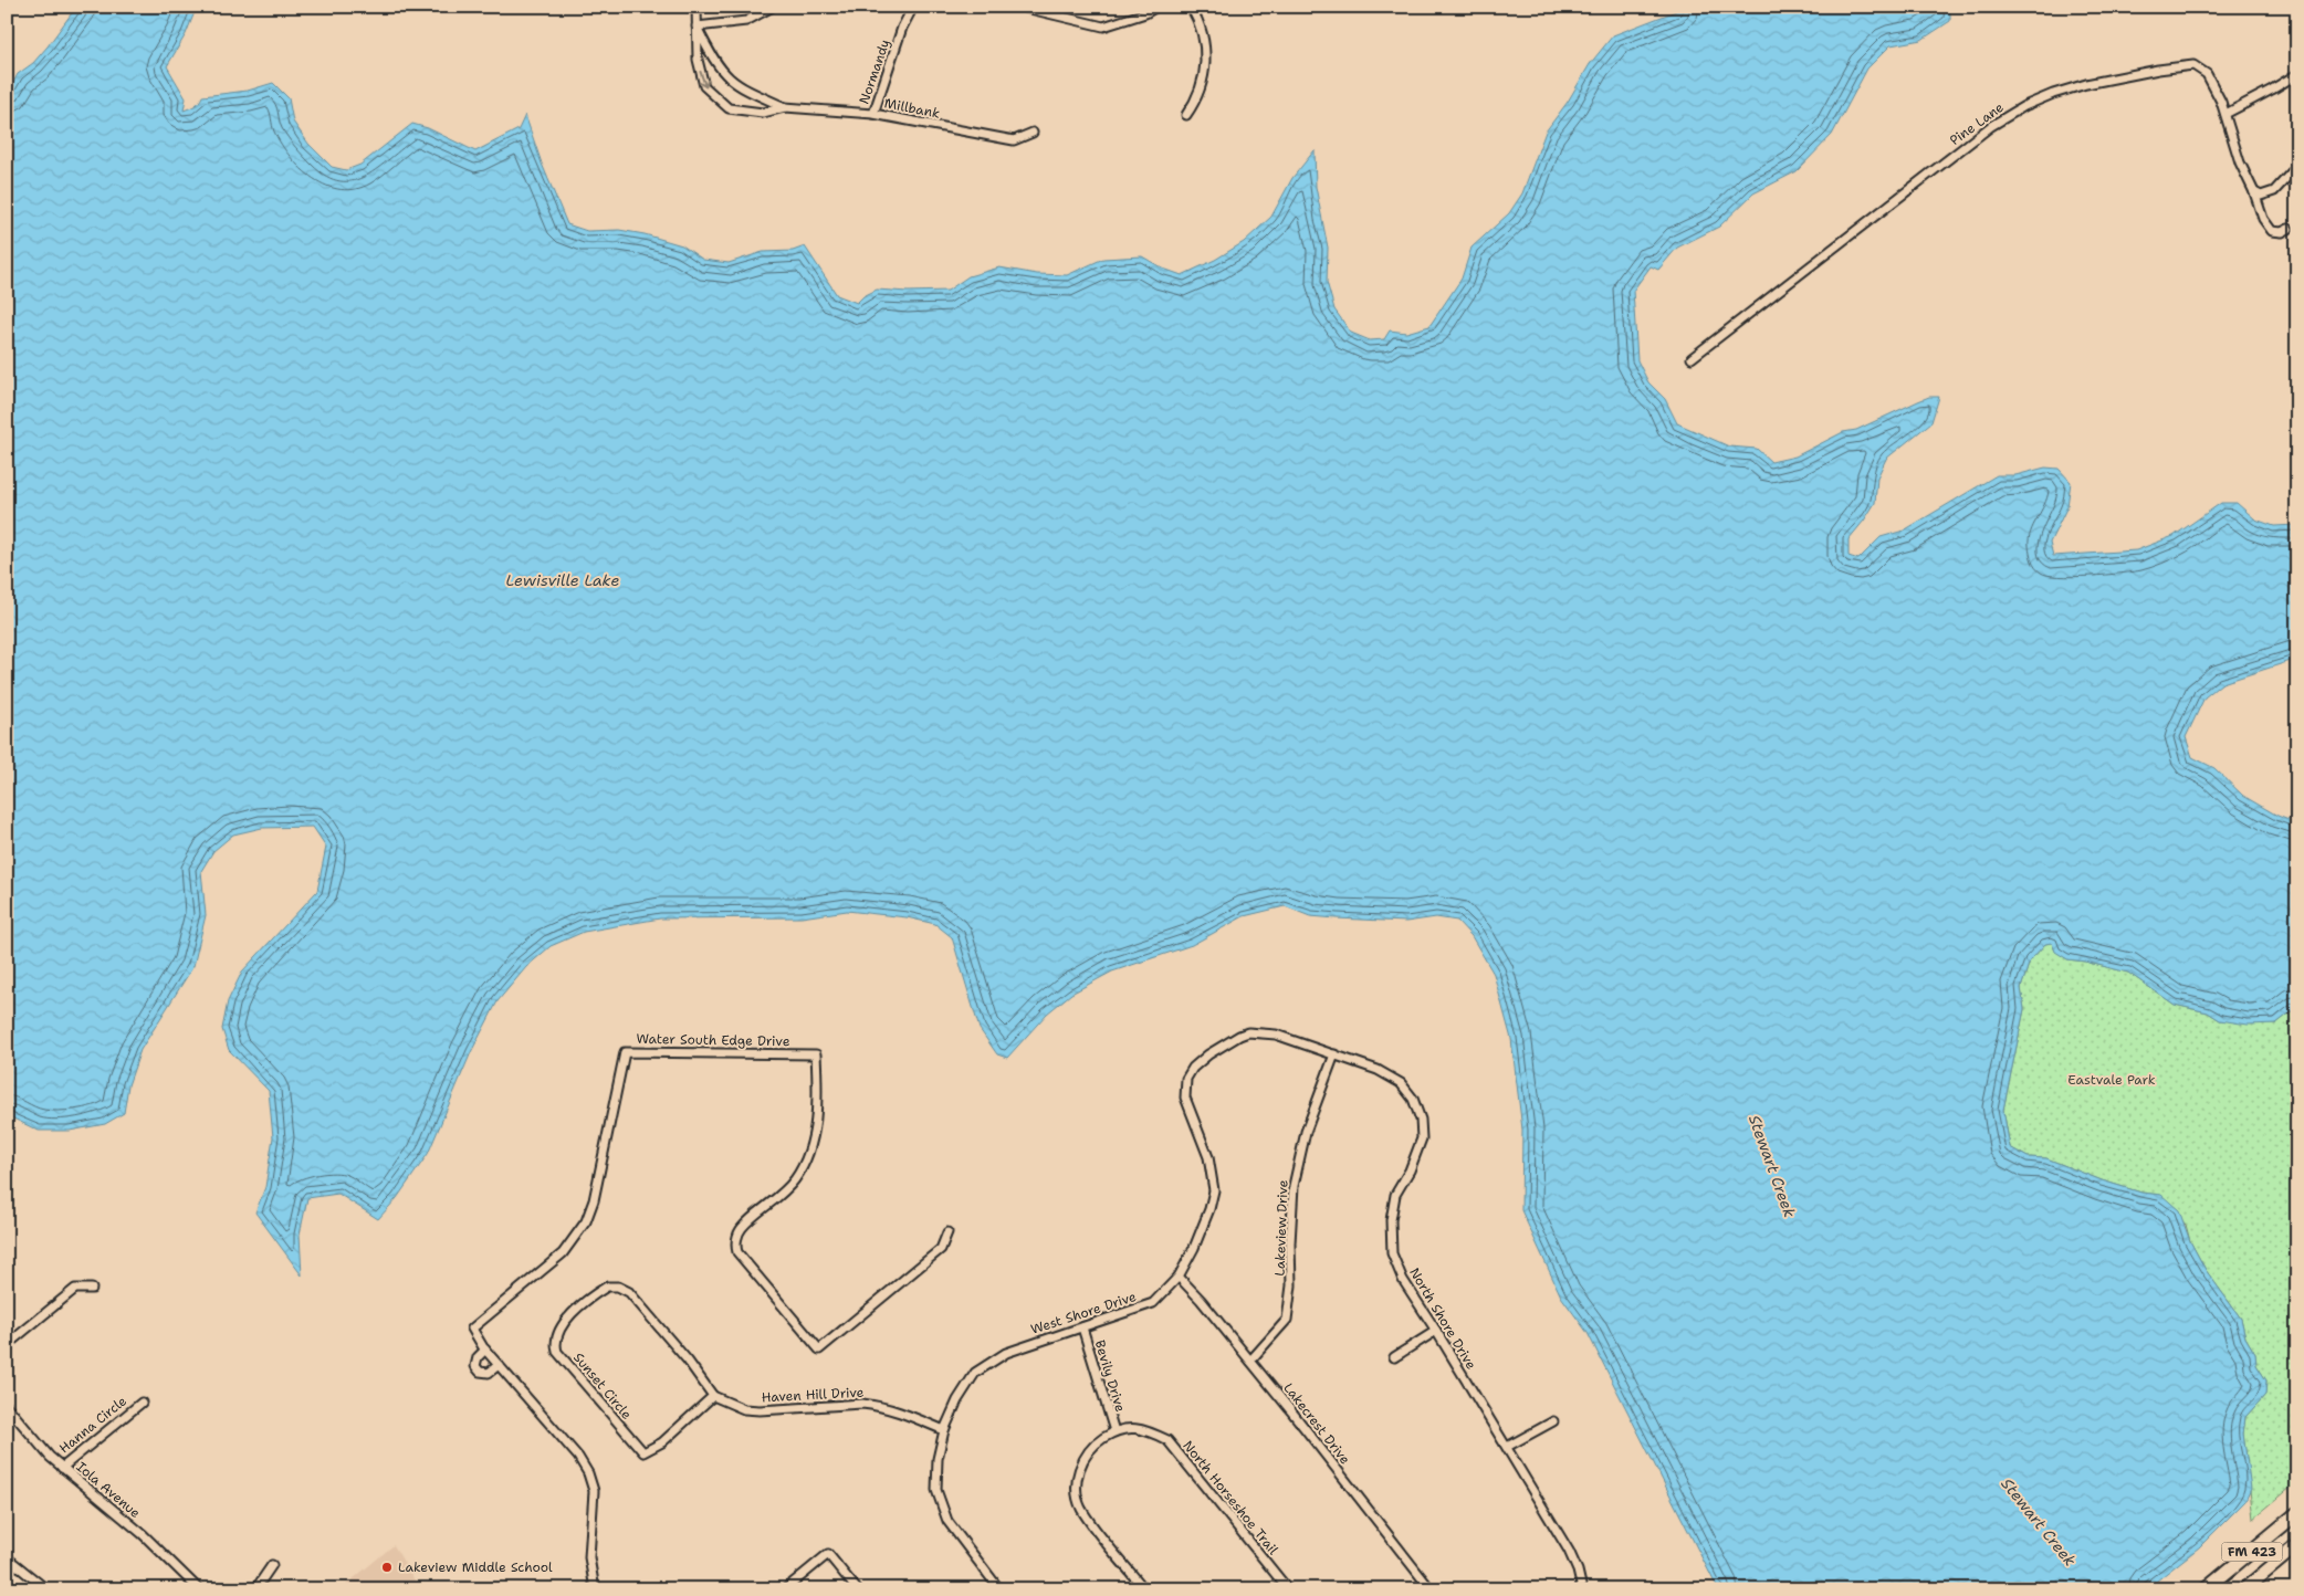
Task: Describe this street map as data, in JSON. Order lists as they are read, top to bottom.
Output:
{
  "streets": {
    "main road": ["FM 423"],
    "street": [
      "Normandy",
      "Millbank",
      "Pine Lane",
      "Water South Edge Drive",
      "Lakeview Drive",
      "West Shore Drive",
      "North Shore Drive",
      "Bevily Drive",
      "Sunset Circle",
      "Haven Hill Drive",
      "Lakecrest Drive",
      "Hanna Circle",
      "Iola Avenue",
      "North Horseshoe Trail"
    ]
  },
  "crossings": [
    ["Normandy", "Millbank"],
    ["Lakeview Drive", "West Shore Drive"],
    ["Lakeview Drive", "North Shore Drive"],
    ["Lakeview Drive", "Lakecrest Drive"],
    ["West Shore Drive", "North Shore Drive"],
    ["West Shore Drive", "Bevily Drive"],
    ["West Shore Drive", "Haven Hill Drive"],
    ["West Shore Drive", "Lakecrest Drive"],
    ["Bevily Drive", "North Horseshoe Trail"],
    ["Sunset Circle", "Haven Hill Drive"],
    ["Hanna Circle", "Iola Avenue"]
  ],
  "water": ["Lewisville Lake", "Stewart Creek"],
  "parks": ["Eastvale Park"],
  "places": ["Lakeview Middle School"]
}
